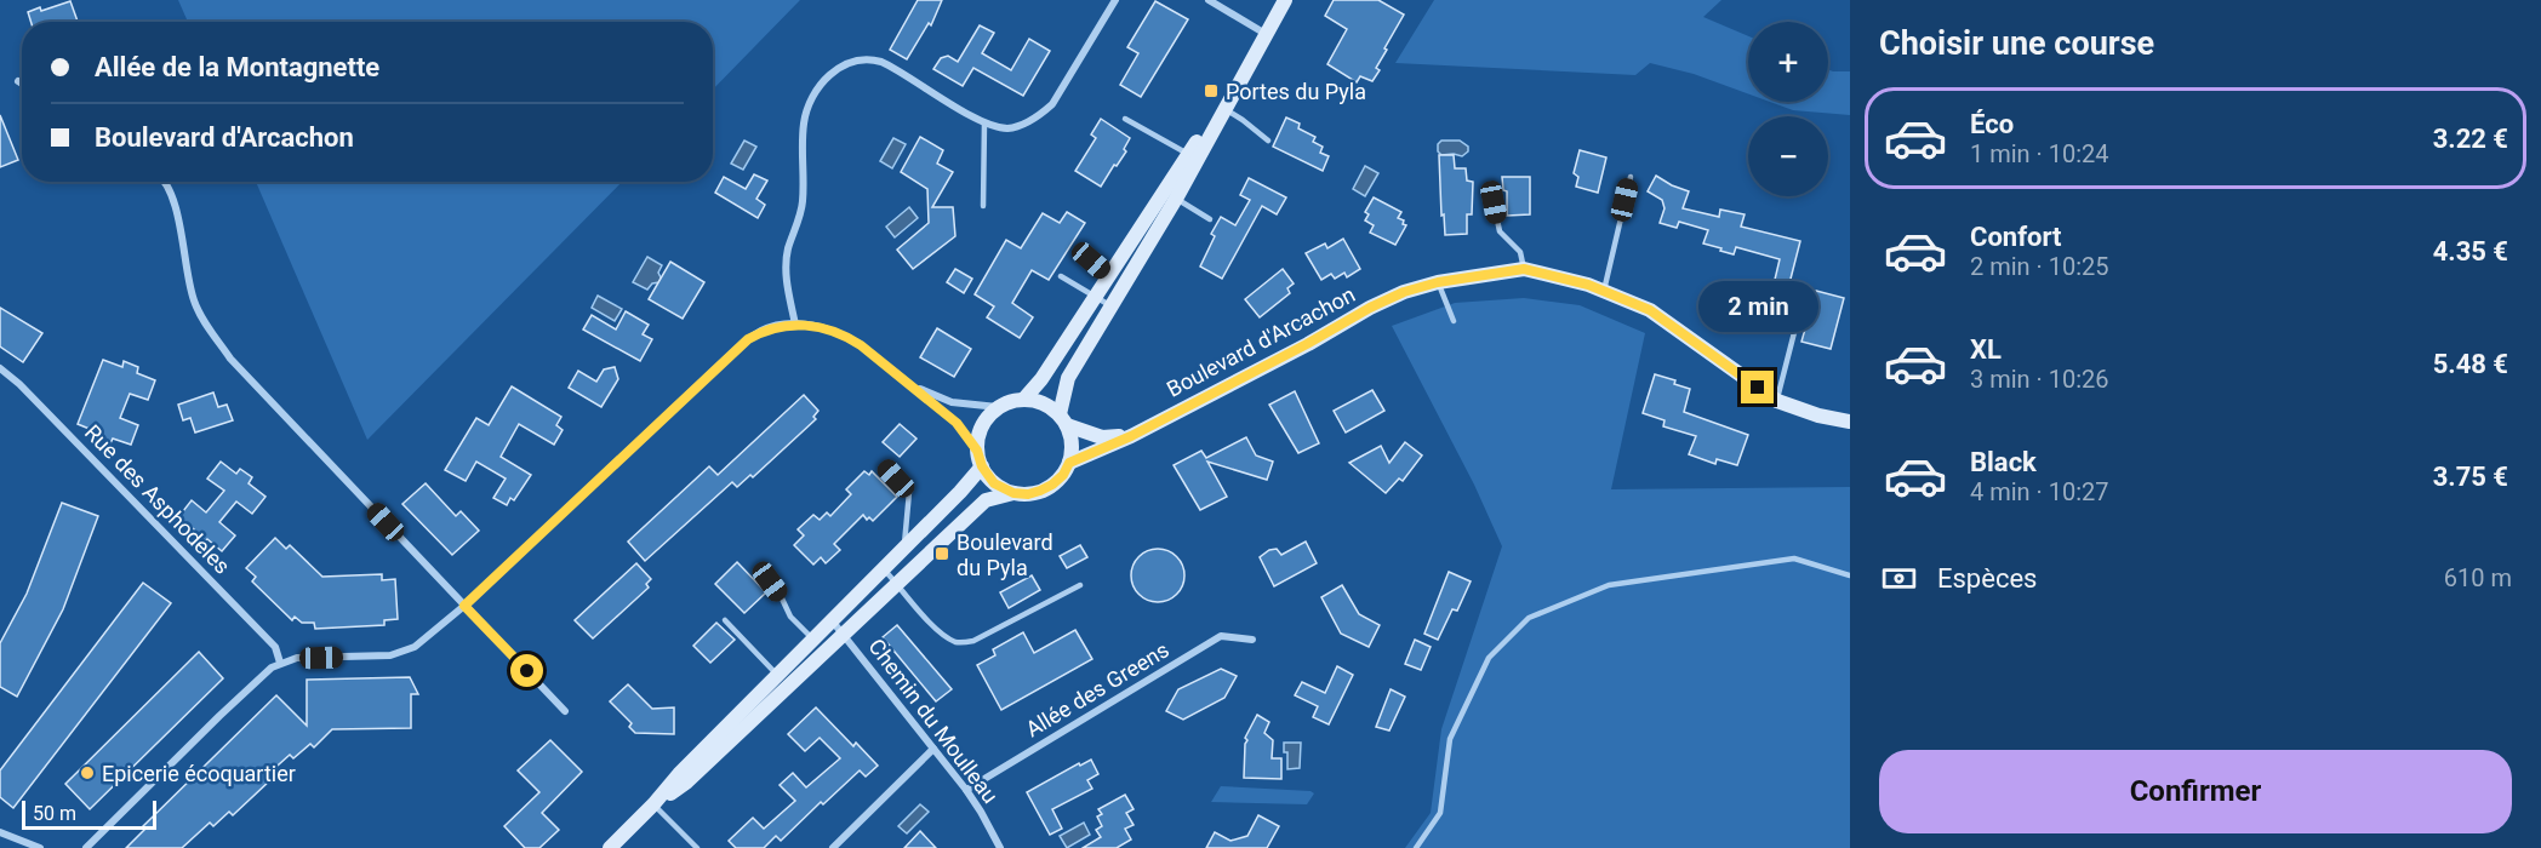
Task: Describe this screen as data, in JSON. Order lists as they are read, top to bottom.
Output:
{
  "streets": {
    "main road": ["Boulevard d'Arcachon"],
    "street": ["Rue des Asphodeles", "Allée des Greens", "Chemin du Moulleau"]
  },
  "crossings": [
    ["Allée des Greens", "Chemin du Moulleau"]
  ],
  "places": {
    "transit": ["Portes du Pyla", "Boulevard du Pyla"],
    "other": ["Epicerie écoquartier"]
  },
  "scale_bar": "50 m",
  "page": {
    "heading": "Choisir une course",
    "map_buttons": ["+", "−"],
    "banner": ["Allée de la Montagnette", "Boulevard d'Arcachon"],
    "list": [
      {
        "name": "Éco",
        "note": "1 min · 10:24",
        "value": "3.22 €"
      },
      {
        "name": "Confort",
        "note": "2 min · 10:25",
        "value": "4.35 €"
      },
      {
        "name": "XL",
        "note": "3 min · 10:26",
        "value": "5.48 €"
      },
      {
        "name": "Black",
        "note": "4 min · 10:27",
        "value": "3.75 €"
      }
    ],
    "bubble": "2 min",
    "pay": ["Espèces", "610 m"],
    "buttons": "Confirmer",
    "scale": "50 m"
  }
}
